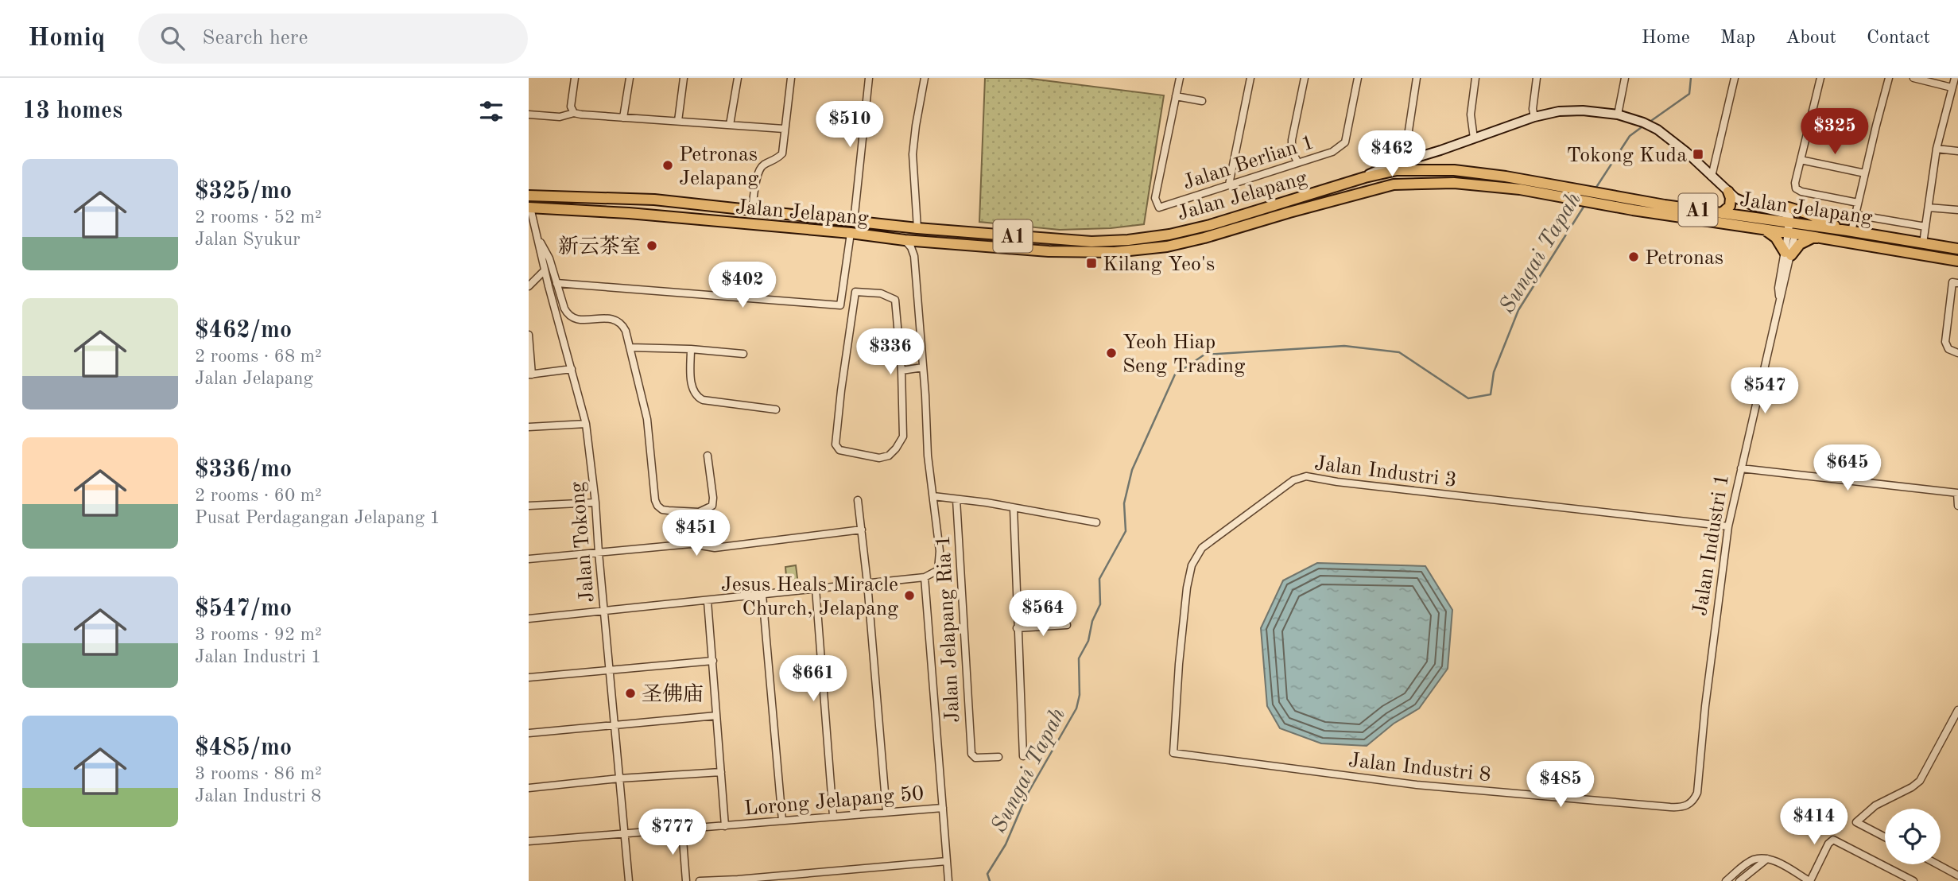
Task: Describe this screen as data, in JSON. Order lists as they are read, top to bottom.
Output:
{
  "streets": {
    "main road": ["Jalan Jelapang", "A1"],
    "street": [
      "Jalan Berlian 1",
      "Jalan Industri 3",
      "Jalan Tokong",
      "Jalan Industri 1",
      "Jalan Jelapang Ria 1",
      "Jalan Industri 8",
      "Lorong Jelapang 50"
    ]
  },
  "crossings": [
    ["Jalan Jelapang", "Jalan Tokong"],
    ["Jalan Jelapang", "Jalan Industri 1"],
    ["Jalan Industri 3", "Jalan Industri 1"],
    ["Jalan Industri 3", "Jalan Industri 8"],
    ["Jalan Tokong", "Lorong Jelapang 50"],
    ["Jalan Industri 1", "Jalan Industri 8"]
  ],
  "water": ["Sungai Tapah"],
  "places": {
    "transit": ["Tokong Kuda", "Kilang Yeo's"],
    "other": [
      "Petronas Jelapang",
      "新云茶室",
      "Petronas",
      "Yeoh Hiap Seng Trading",
      "Jesus Heals Miracle Church, Jelapang",
      "圣佛庙"
    ]
  },
  "page": {
    "header": "Homiq",
    "search": "Search here",
    "nav": [
      "Home",
      "Map",
      "About",
      "Contact"
    ],
    "heading": "13 homes",
    "price": [
      "$510",
      "$325",
      "$462",
      "$402",
      "$336",
      "$547",
      "$645",
      "$451",
      "$564",
      "$661",
      "$485",
      "$414",
      "$777"
    ],
    "list": [
      {
        "name": "$325/mo",
        "note": "2 rooms · 52 m² · Jalan Syukur"
      },
      {
        "name": "$462/mo",
        "note": "2 rooms · 68 m² · Jalan Jelapang"
      },
      {
        "name": "$336/mo",
        "note": "2 rooms · 60 m² · Pusat Perdagangan Jelapang 1"
      },
      {
        "name": "$547/mo",
        "note": "3 rooms · 92 m² · Jalan Industri 1"
      },
      {
        "name": "$485/mo",
        "note": "3 rooms · 86 m² · Jalan Industri 8"
      }
    ]
  }
}
